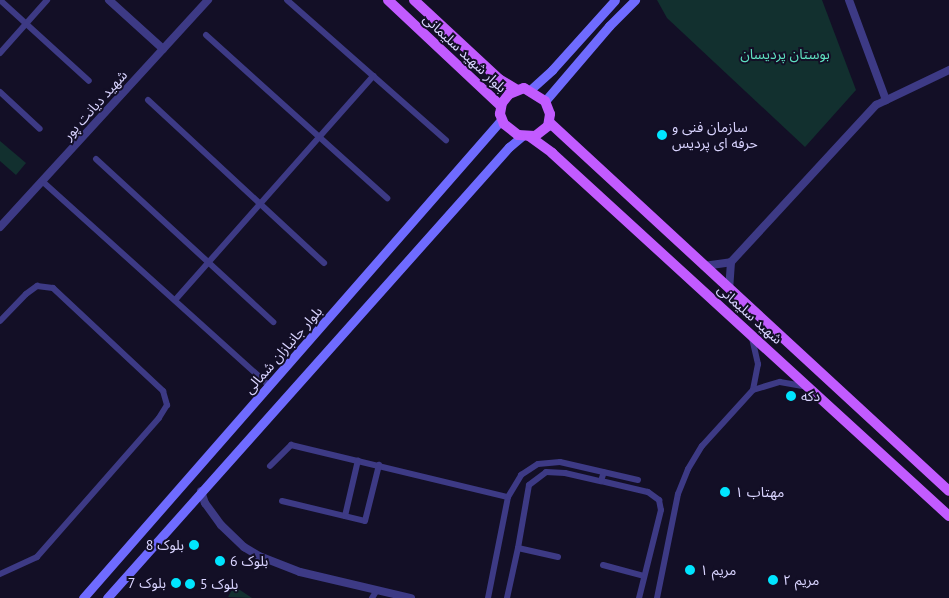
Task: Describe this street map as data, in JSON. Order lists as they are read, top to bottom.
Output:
{
  "streets": {
    "main road": ["بلوار شهید سلیمانی", "شهید سلیمانی", "بلوار جانبازان شمالی"],
    "street": ["شهید دیانت پور"]
  },
  "crossings": [
    ["بلوار شهید سلیمانی", "شهید سلیمانی"],
    ["بلوار شهید سلیمانی", "بلوار جانبازان شمالی"],
    ["شهید سلیمانی", "بلوار جانبازان شمالی"]
  ],
  "parks": ["بوستان پردیسان"],
  "places": [
    "سازمان فنی و حرفه ای پردیس",
    "دکه",
    "مهتاب ۱",
    "بلوک 8",
    "بلوک 6",
    "مریم ۱",
    "مریم ۲",
    "بلوک 7",
    "بلوک 5"
  ]
}
